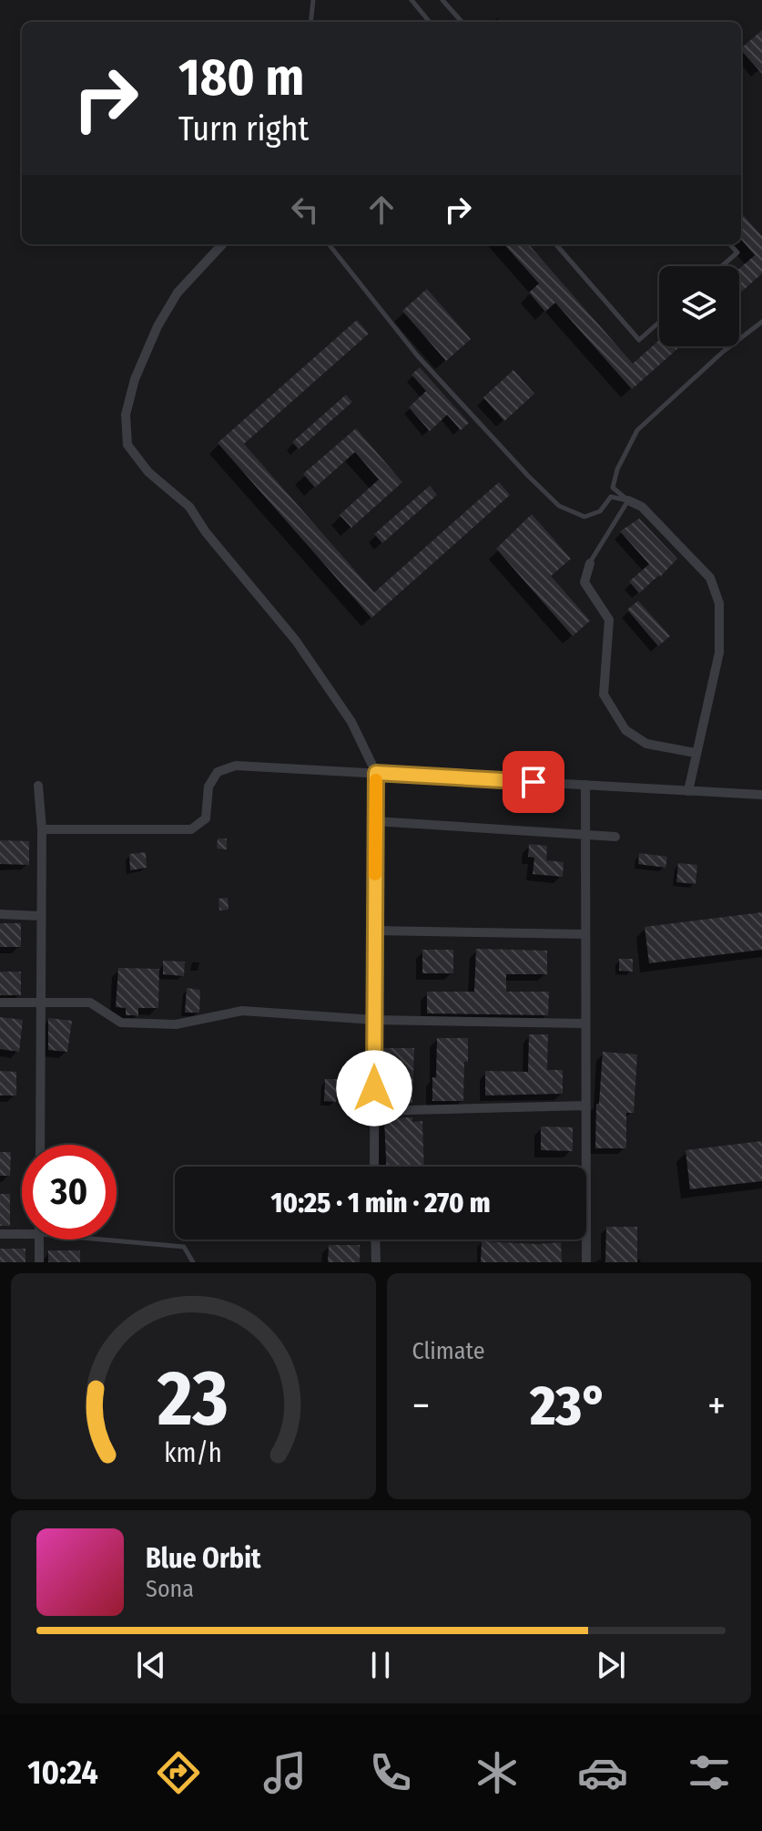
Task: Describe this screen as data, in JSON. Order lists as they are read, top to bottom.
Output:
{
  "page": {
    "turn": ["180 m", "Turn right"],
    "limit": "30",
    "trip": "10:25 · 1 min · 270 m",
    "tile": "Climate",
    "heat": ["−", "23°", "+"],
    "song": ["Blue Orbit", "Sona"],
    "tabs": "10:24",
    "gauge": ["23", "km/h"]
  }
}
